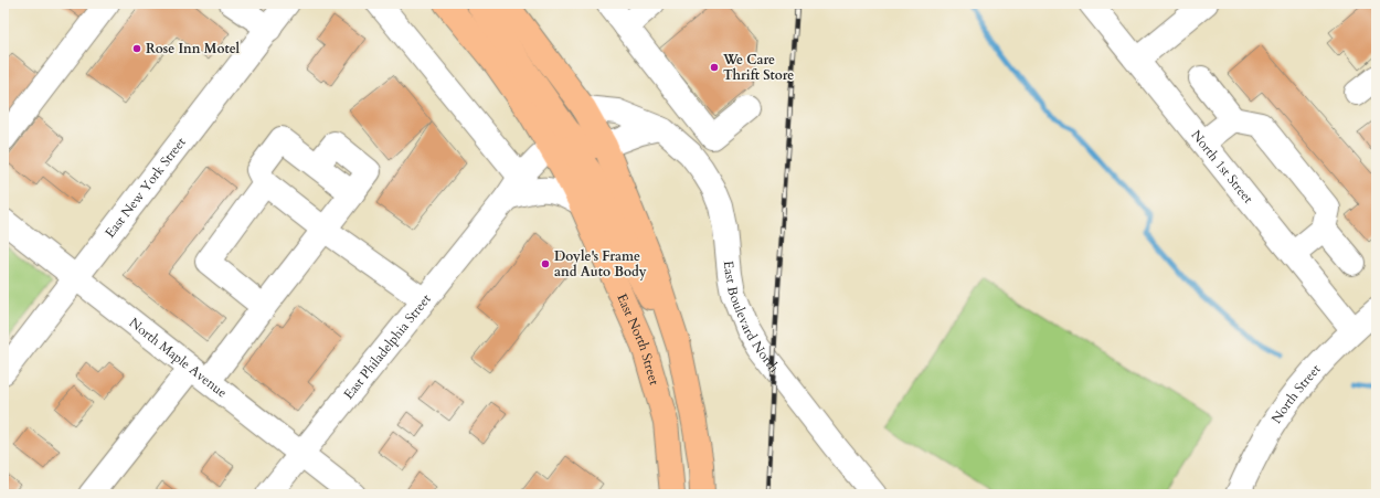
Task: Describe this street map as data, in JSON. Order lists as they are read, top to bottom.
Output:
{
  "streets": {
    "main road": ["East North Street"],
    "street": [
      "North 1st Street",
      "East New York Street",
      "East Boulevard North",
      "East Philadelphia Street",
      "North Maple Avenue",
      "North Street"
    ]
  },
  "crossings": [
    ["North 1st Street", "North Street"],
    ["East New York Street", "North Maple Avenue"],
    ["East North Street", "East Philadelphia Street"],
    ["East Philadelphia Street", "North Maple Avenue"]
  ],
  "places": ["Rose Inn Motel", "We Care Thrift Store", "Doyle's Frame and Auto Body"]
}
